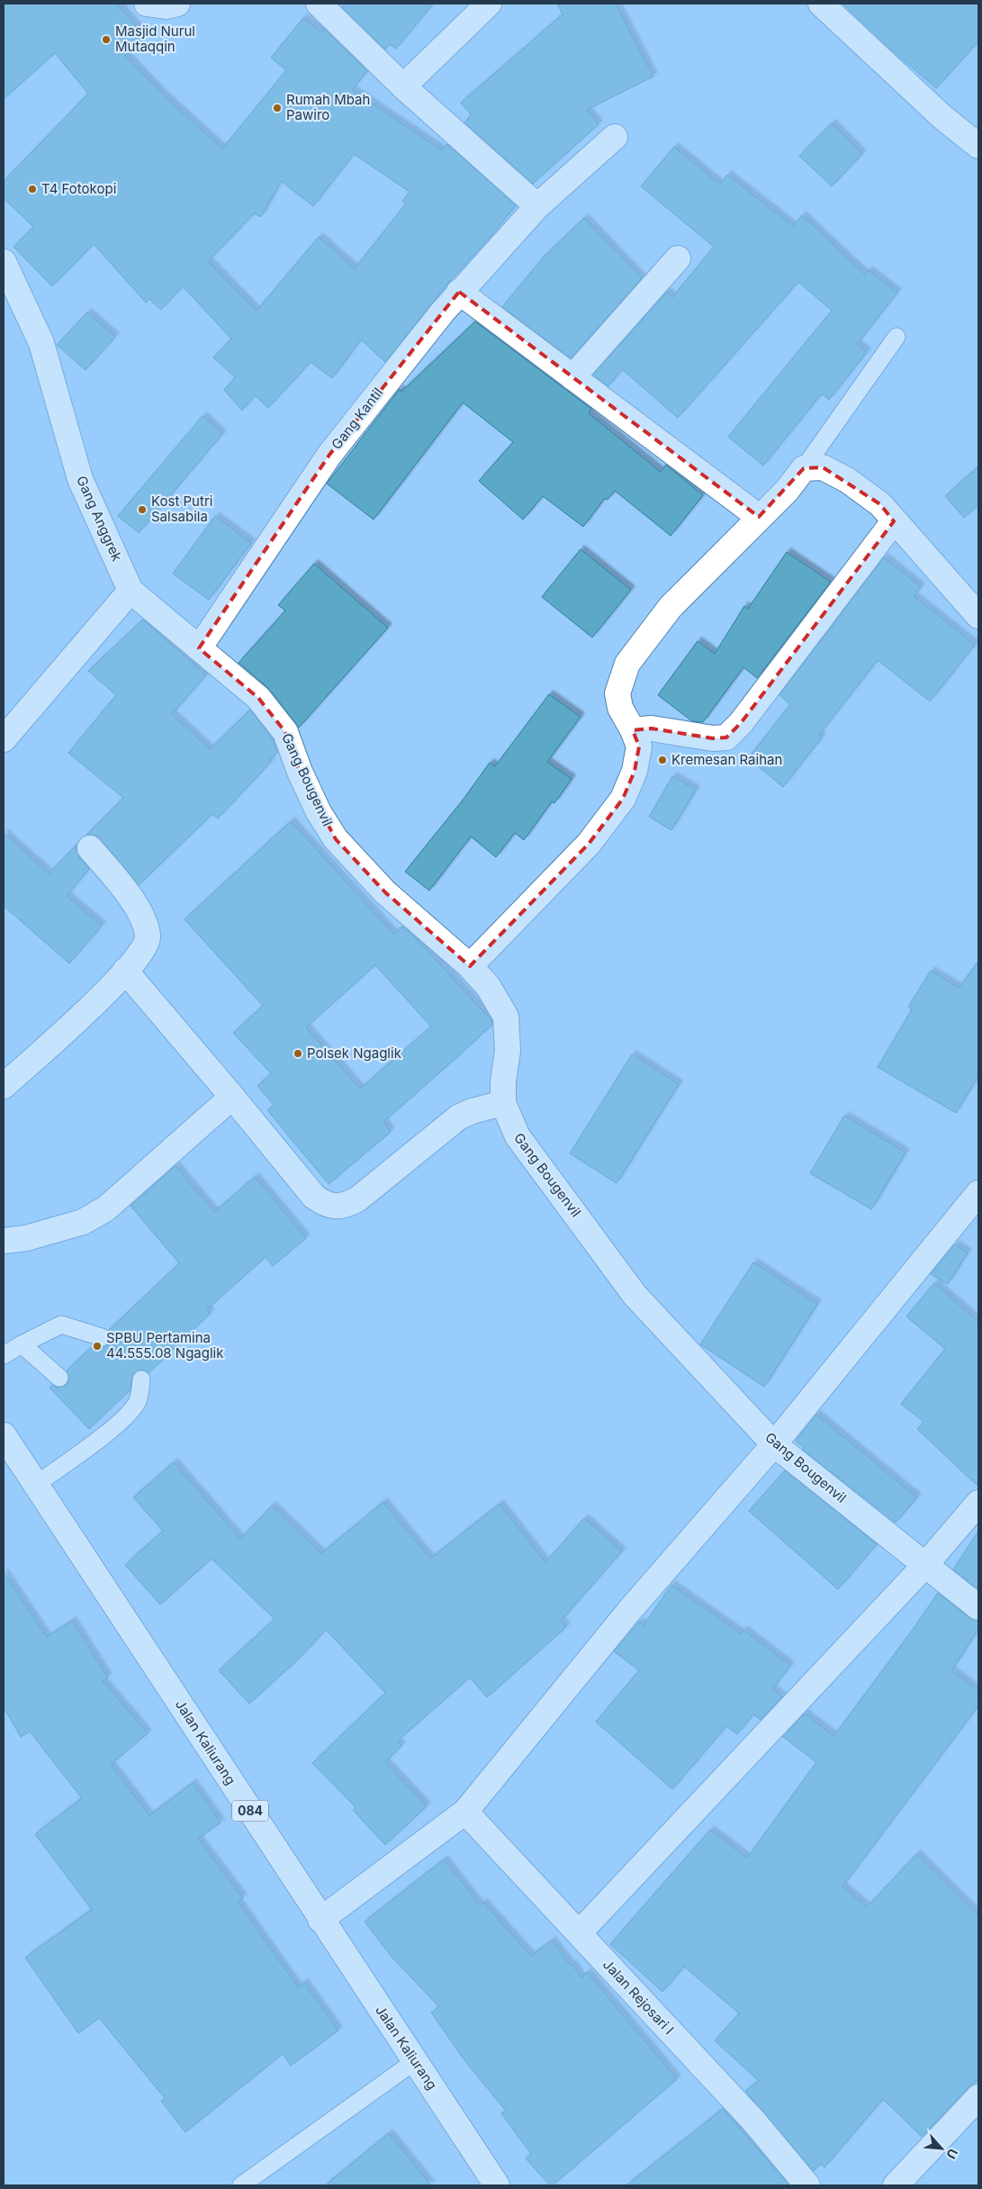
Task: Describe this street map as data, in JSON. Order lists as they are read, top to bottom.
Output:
{
  "streets": {
    "street": [
      "Gang Kantil",
      "Gang Anggrek",
      "Gang Bougenvil",
      "Jalan Kaliurang",
      "084",
      "Jalan Rejosari I"
    ]
  },
  "crossings": [
    ["Gang Kantil", "Gang Bougenvil"],
    ["Gang Anggrek", "Gang Bougenvil"]
  ],
  "places": [
    "Masjid Nurul Mutaqqin",
    "Rumah Mbah Pawiro",
    "T4 Fotokopi",
    "Kost Putri Salsabila",
    "Kremesan Raihan",
    "Polsek Ngaglik",
    "SPBU Pertamina 44.555.08 Ngaglik"
  ],
  "north": "bottom right"
}
